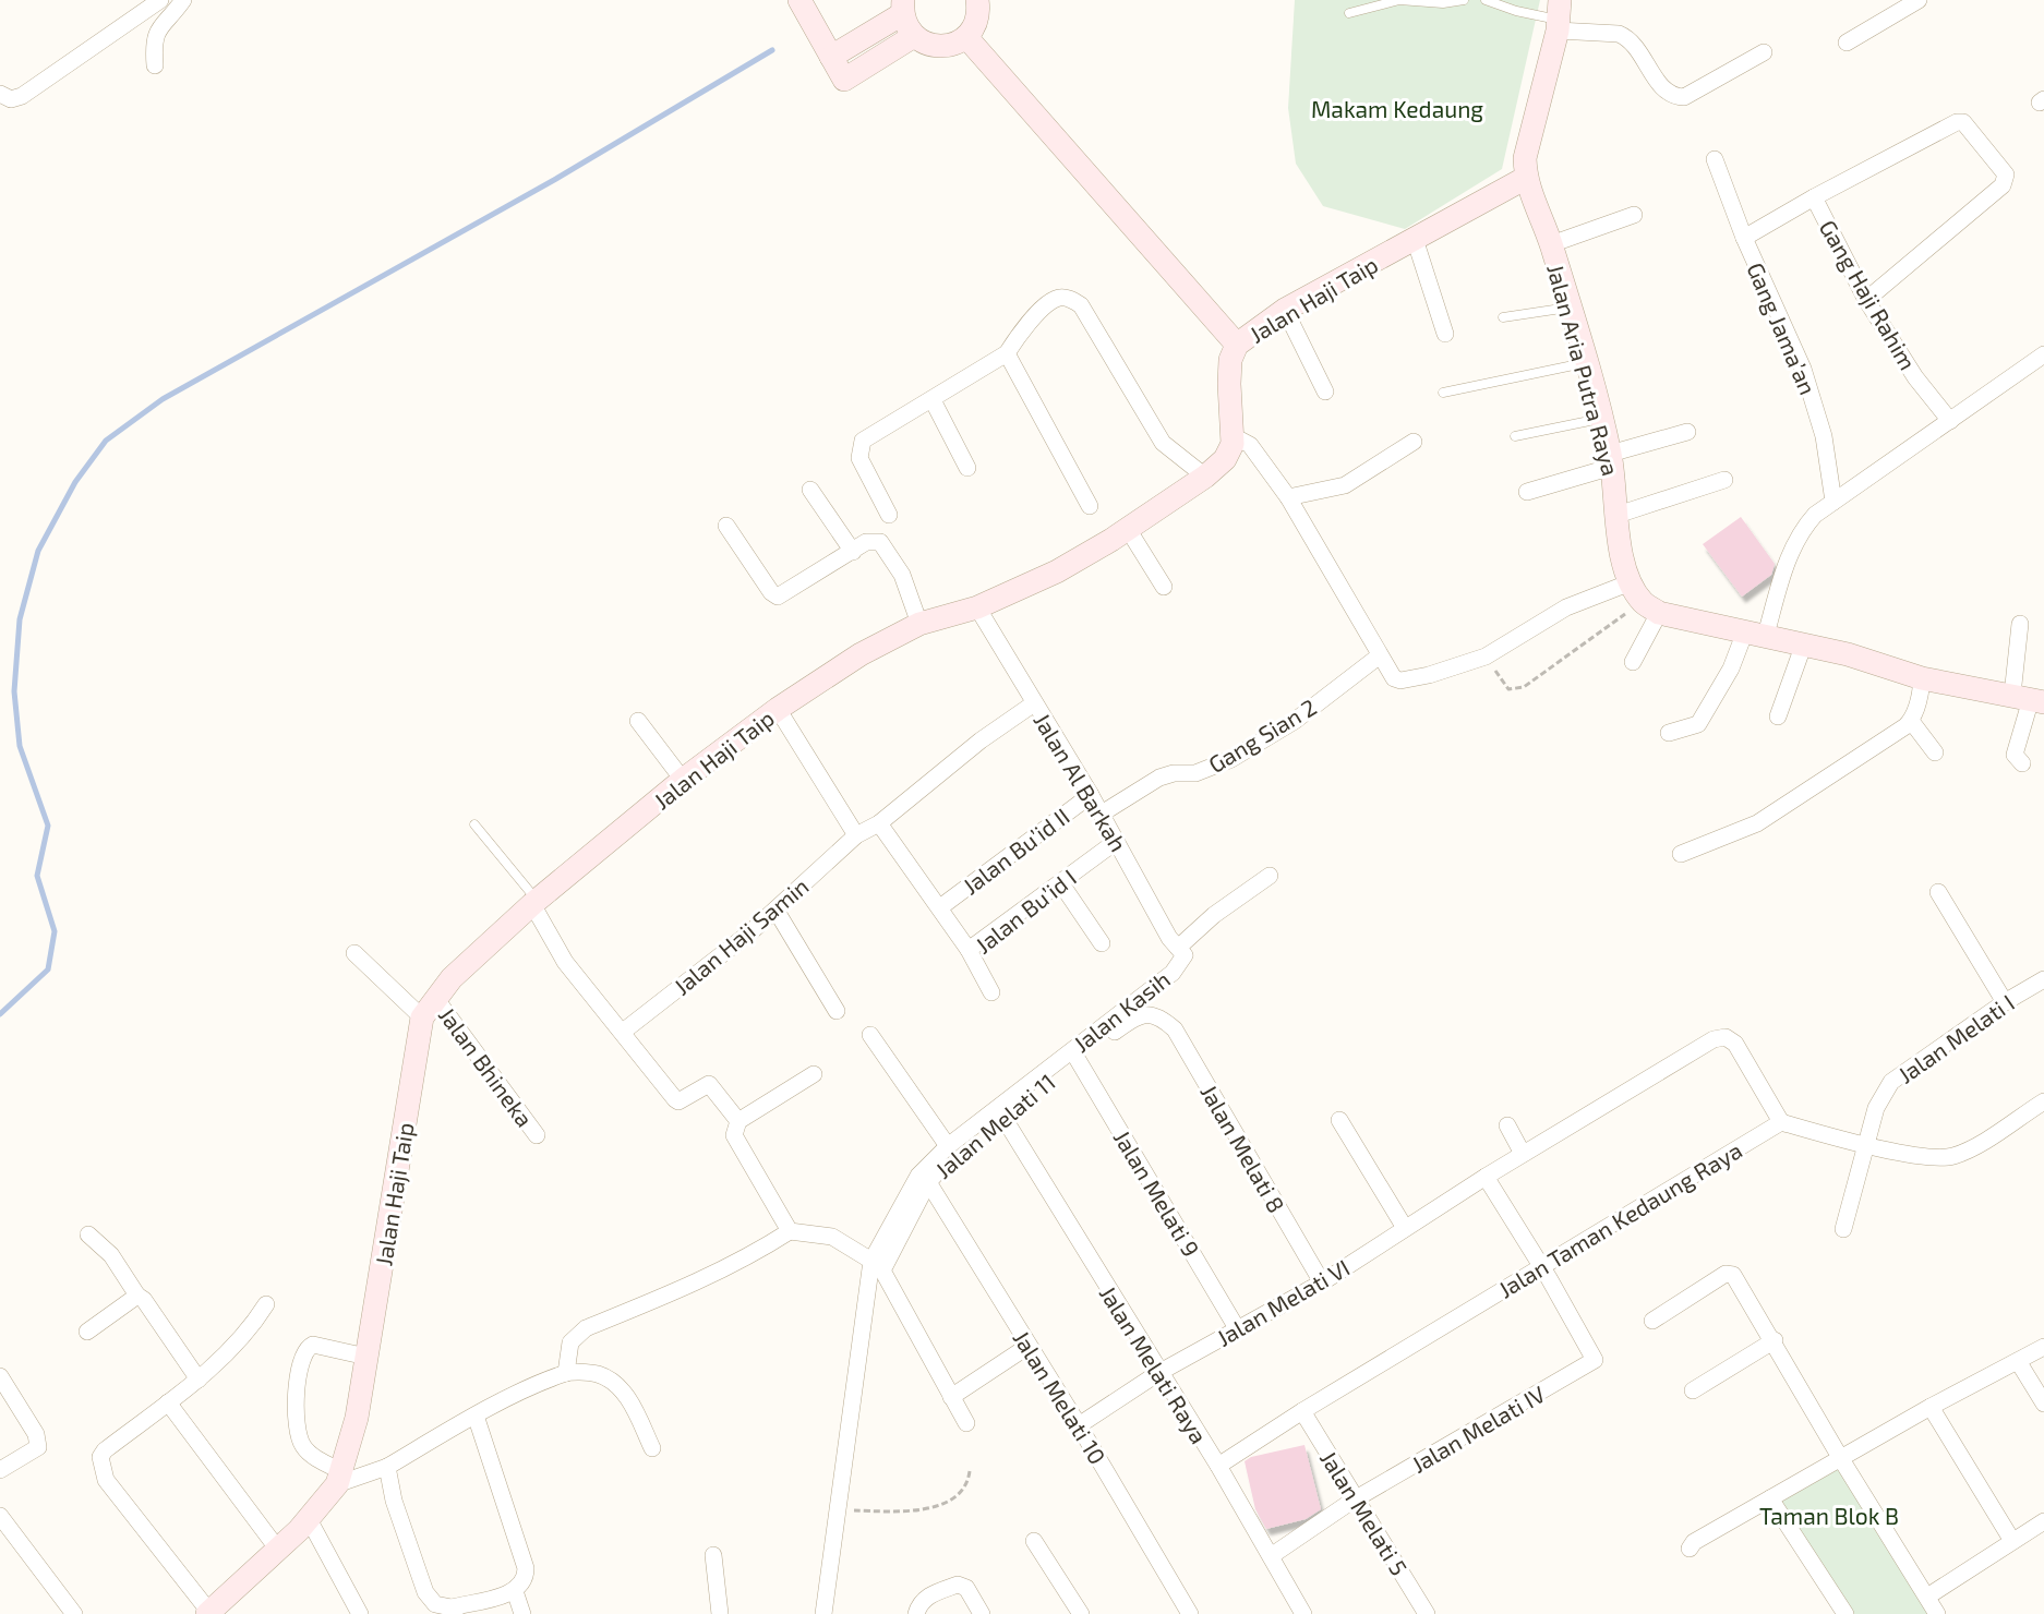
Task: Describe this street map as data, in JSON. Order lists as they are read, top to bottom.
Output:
{
  "streets": {
    "street": [
      "Gang Haji Rahim",
      "Jalan Haji Taip",
      "Gang Jama’an",
      "Jalan Aria Putra Raya",
      "Gang Sian 2",
      "Jalan Al Barkah",
      "Jalan Bu’id II",
      "Jalan Bu’id I",
      "Jalan Haji Samin",
      "Jalan Kasih",
      "Jalan Melati I",
      "Jalan Bhineka",
      "Jalan Melati 11",
      "Jalan Melati 8",
      "Jalan Melati 9",
      "Jalan Taman Kedaung Raya",
      "Jalan Melati VI",
      "Jalan Melati Raya",
      "Jalan Melati 10",
      "Jalan Melati IV",
      "Jalan Melati 5"
    ]
  },
  "crossings": [
    ["Jalan Haji Taip", "Jalan Aria Putra Raya"],
    ["Jalan Haji Taip", "Jalan Al Barkah"],
    ["Jalan Haji Taip", "Jalan Bhineka"],
    ["Gang Sian 2", "Jalan Al Barkah"],
    ["Jalan Al Barkah", "Jalan Bu’id II"],
    ["Jalan Al Barkah", "Jalan Bu’id I"],
    ["Jalan Al Barkah", "Jalan Haji Samin"],
    ["Jalan Al Barkah", "Jalan Kasih"],
    ["Jalan Melati 11", "Jalan Melati 8"],
    ["Jalan Melati 11", "Jalan Melati 9"],
    ["Jalan Melati 11", "Jalan Melati Raya"],
    ["Jalan Melati 11", "Jalan Melati 10"],
    ["Jalan Melati 8", "Jalan Melati VI"],
    ["Jalan Melati 9", "Jalan Melati VI"],
    ["Jalan Taman Kedaung Raya", "Jalan Melati VI"],
    ["Jalan Taman Kedaung Raya", "Jalan Melati Raya"],
    ["Jalan Taman Kedaung Raya", "Jalan Melati IV"],
    ["Jalan Taman Kedaung Raya", "Jalan Melati 5"],
    ["Jalan Melati VI", "Jalan Melati Raya"],
    ["Jalan Melati VI", "Jalan Melati 10"],
    ["Jalan Melati Raya", "Jalan Melati IV"],
    ["Jalan Melati IV", "Jalan Melati 5"]
  ],
  "parks": ["Makam Kedaung", "Taman Blok B"]
}
